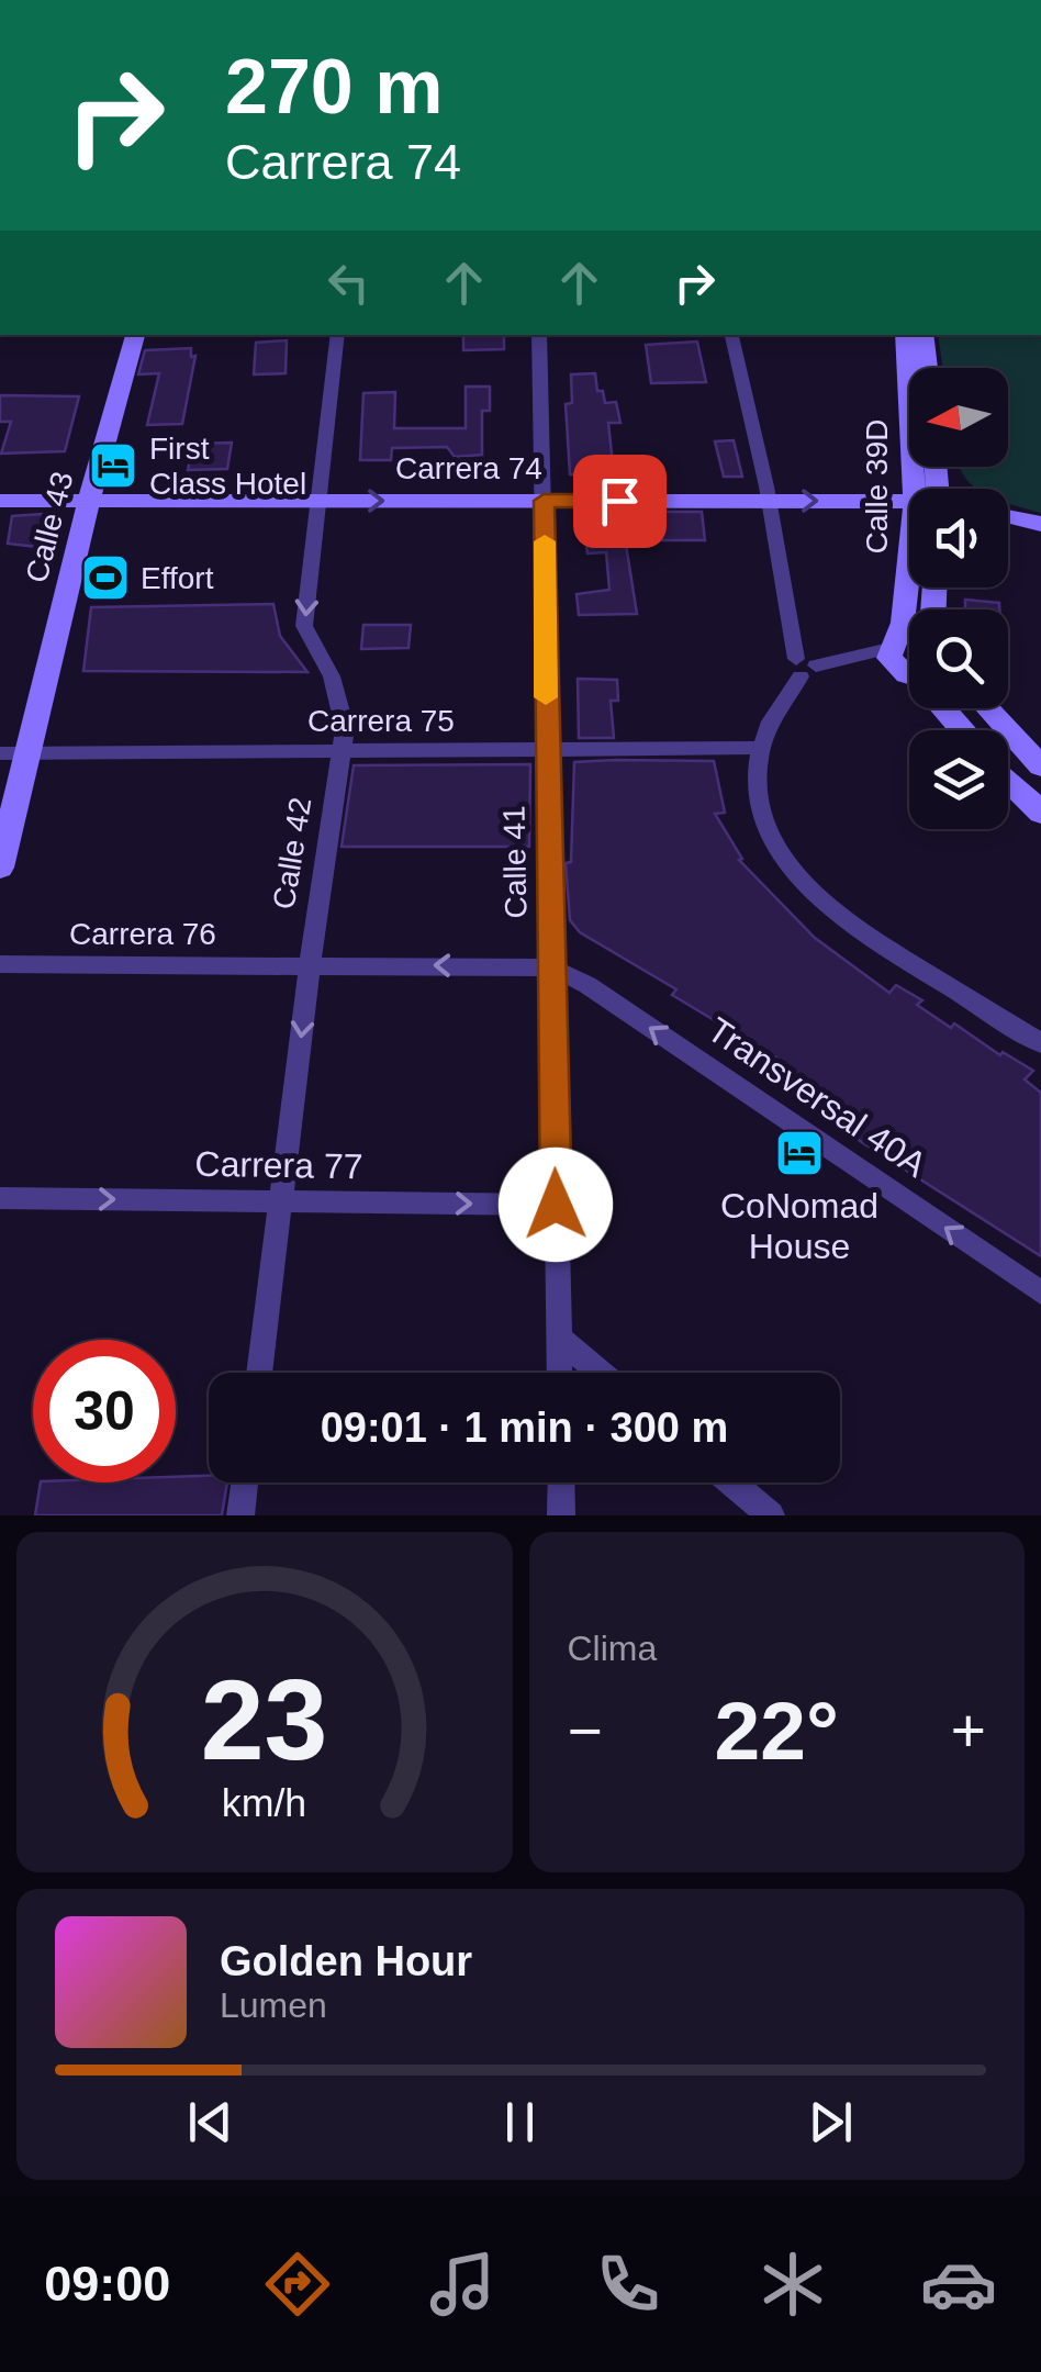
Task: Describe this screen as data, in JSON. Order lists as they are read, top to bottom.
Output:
{
  "streets": {
    "street": [
      "Carrera 74",
      "Calle 39D",
      "Calle 43",
      "Carrera 75",
      "Calle 42",
      "Calle 41",
      "Carrera 76",
      "Transversal 40A",
      "Carrera 77"
    ]
  },
  "crossings": [
    ["Carrera 74", "Calle 43"],
    ["Carrera 74", "Calle 42"],
    ["Carrera 74", "Calle 41"],
    ["Calle 43", "Carrera 75"],
    ["Carrera 75", "Calle 42"],
    ["Carrera 75", "Calle 41"],
    ["Calle 42", "Carrera 76"],
    ["Calle 42", "Carrera 77"],
    ["Calle 41", "Carrera 76"],
    ["Calle 41", "Transversal 40A"],
    ["Calle 41", "Carrera 77"],
    ["Carrera 76", "Transversal 40A"]
  ],
  "one_way": [
    "Carrera 74",
    "Calle 42",
    "Carrera 76",
    "Transversal 40A",
    "Carrera 77"
  ],
  "places": {
    "hotel": ["First Class Hotel", "CoNomad House"],
    "sports": ["Effort"]
  },
  "north": "left",
  "page": {
    "turn": ["270 m", "Carrera 74"],
    "limit": "30",
    "trip": "09:01 · 1 min · 300 m",
    "tile": "Clima",
    "heat": ["−", "22°", "+"],
    "song": ["Golden Hour", "Lumen"],
    "tabs": "09:00",
    "gauge": ["23", "km/h"]
  }
}
